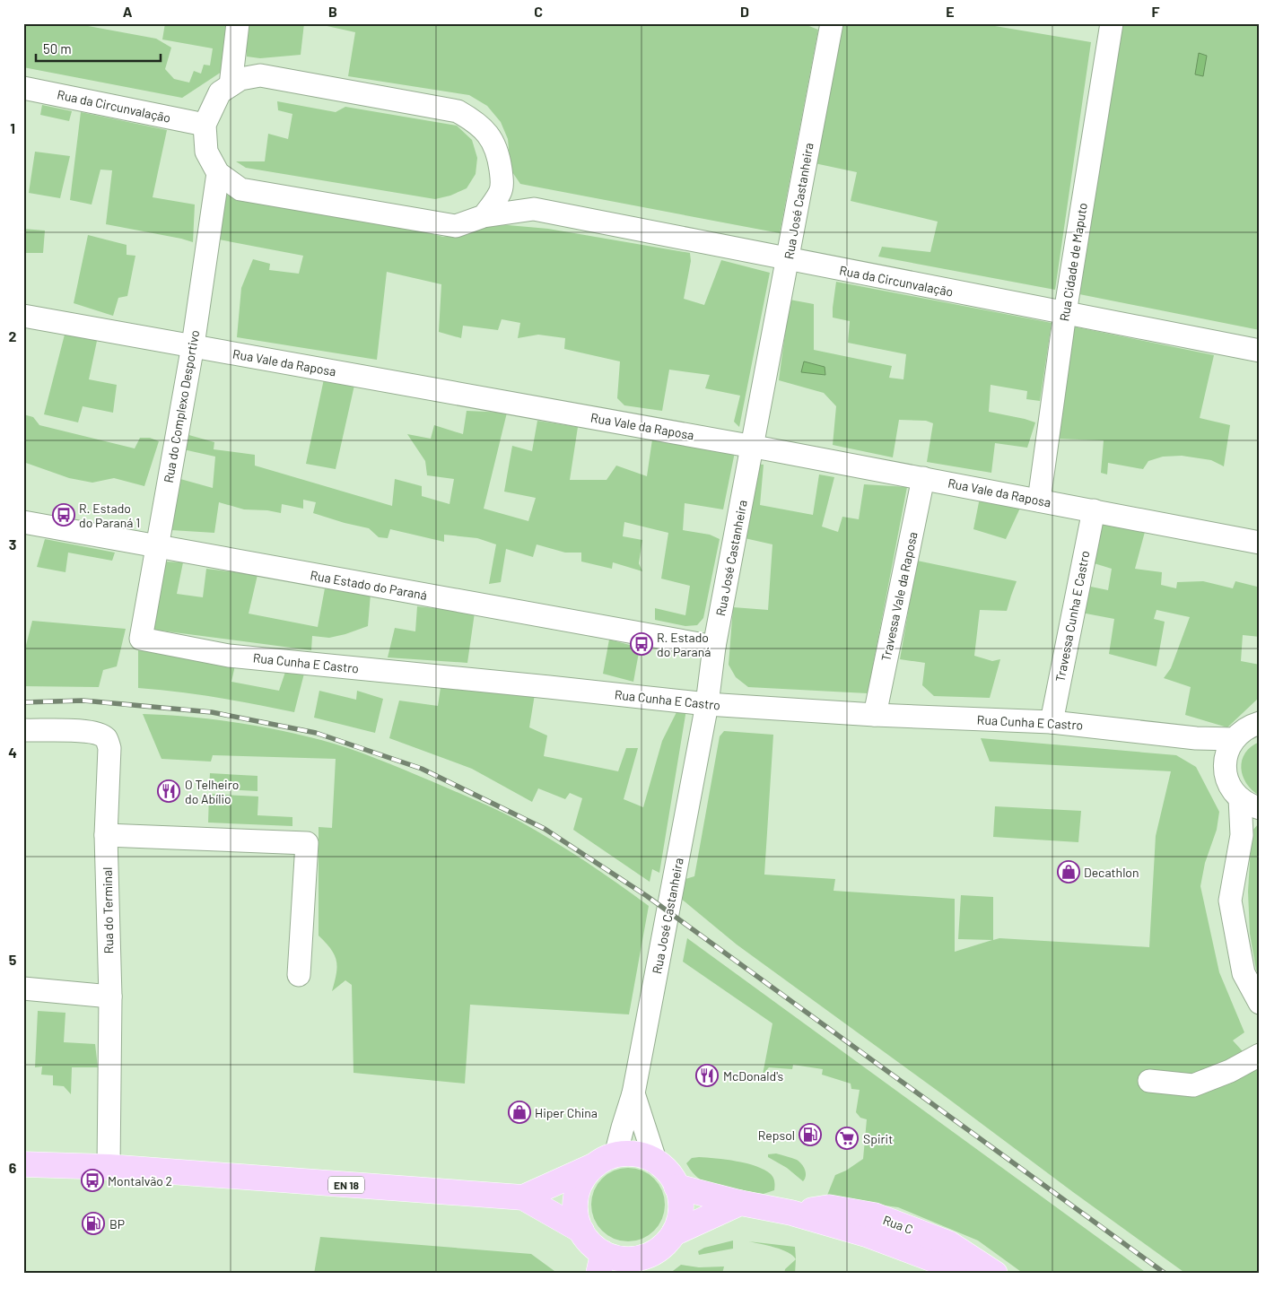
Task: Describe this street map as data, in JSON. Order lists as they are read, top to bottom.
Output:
{
  "streets": {
    "main road": ["EN 18", "Rua C"],
    "street": [
      "Rua da Circunvalação",
      "Rua José Castanheira",
      "Rua Cidade de Maputo",
      "Rua Vale da Raposa",
      "Rua do Complexo Desportivo",
      "Rua Estado do Paraná",
      "Travessa Vale da Raposa",
      "Travessa Cunha E Castro",
      "Rua Cunha E Castro",
      "Rua do Terminal"
    ]
  },
  "crossings": [
    ["Rua da Circunvalação", "Rua José Castanheira"],
    ["Rua da Circunvalação", "Rua Cidade de Maputo"],
    ["Rua da Circunvalação", "Rua do Complexo Desportivo"],
    ["Rua José Castanheira", "Rua Vale da Raposa"],
    ["Rua José Castanheira", "Rua Estado do Paraná"],
    ["Rua José Castanheira", "Rua Cunha E Castro"],
    ["Rua José Castanheira", "EN 18"],
    ["Rua José Castanheira", "Rua C"],
    ["Rua Cidade de Maputo", "Rua Vale da Raposa"],
    ["Rua Vale da Raposa", "Rua do Complexo Desportivo"],
    ["Rua Vale da Raposa", "Travessa Vale da Raposa"],
    ["Rua Vale da Raposa", "Travessa Cunha E Castro"],
    ["Rua do Complexo Desportivo", "Rua Estado do Paraná"],
    ["Rua do Complexo Desportivo", "Rua Cunha E Castro"],
    ["Travessa Vale da Raposa", "Rua Cunha E Castro"],
    ["Travessa Cunha E Castro", "Rua Cunha E Castro"],
    ["Rua do Terminal", "EN 18"],
    ["EN 18", "Rua C"]
  ],
  "places": {
    "bus stop": ["R. Estado do Paraná 1", "R. Estado do Paraná", "Montalvão 2"],
    "restaurant": ["O Telheiro do Abílio", "McDonald's"],
    "shop": ["Decathlon", "Hiper China"],
    "fuel station": ["Repsol", "BP"],
    "supermarket": ["Spirit"]
  },
  "scale_bar": "50 m",
  "grid": {
    "columns": [
      "A",
      "B",
      "C",
      "D",
      "E",
      "F"
    ],
    "rows": [
      "1",
      "2",
      "3",
      "4",
      "5",
      "6"
    ]
  }
}
